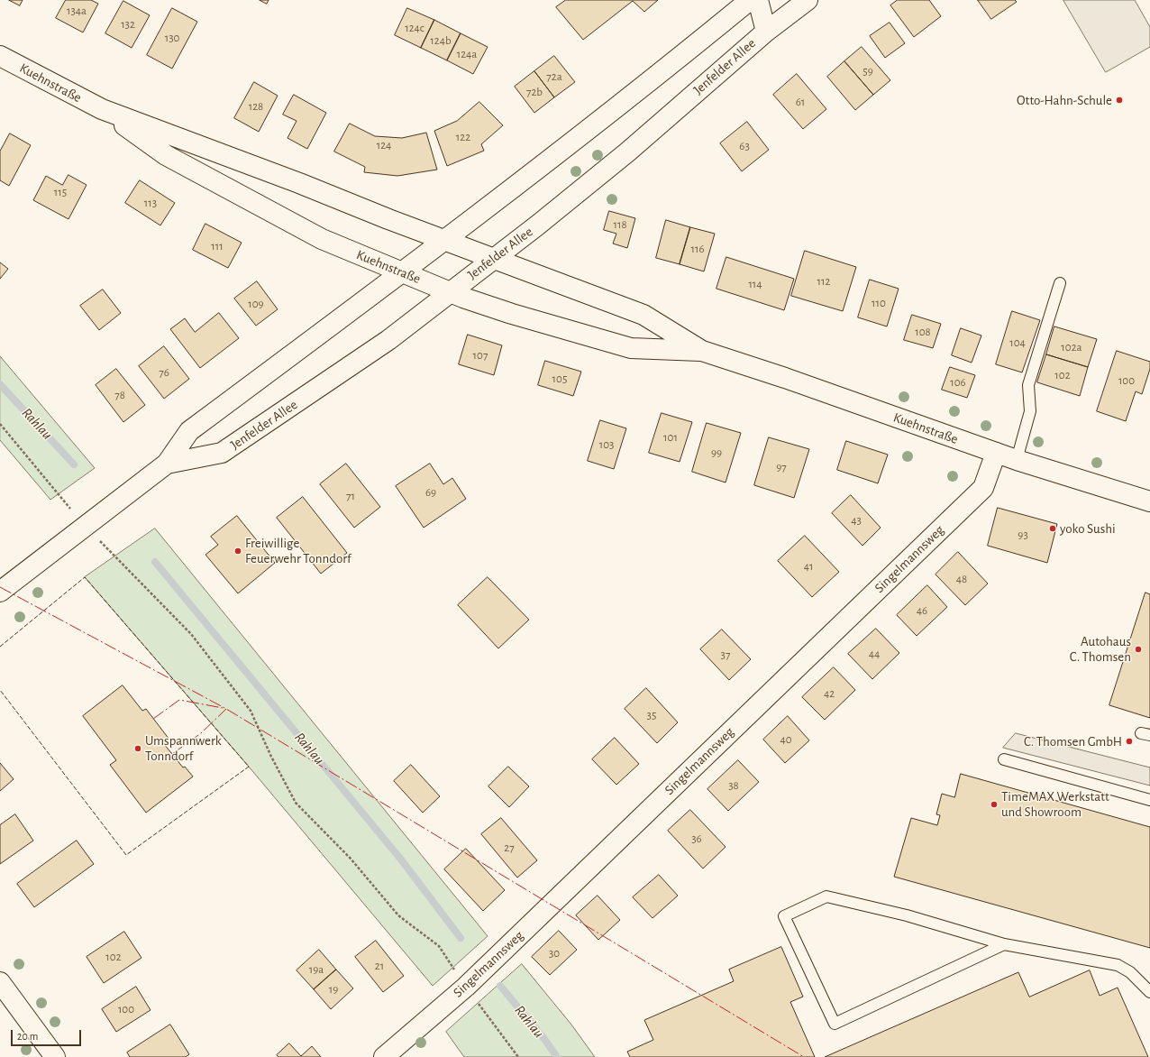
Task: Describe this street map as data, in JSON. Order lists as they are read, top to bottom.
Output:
{
  "streets": {
    "street": ["Jenfelder Allee", "Kuehnstraße", "Singelmannsweg"]
  },
  "crossings": [
    ["Jenfelder Allee", "Kuehnstraße"],
    ["Kuehnstraße", "Singelmannsweg"]
  ],
  "water": ["Rahlau"],
  "places": [
    "Otto-Hahn-Schule",
    "yoko Sushi",
    "Freiwillige Feuerwehr Tonndorf",
    "Autohaus C. Thomsen",
    "C. Thomsen GmbH",
    "Umspannwerk Tonndorf",
    "TimeMAX Werkstatt und Showroom"
  ],
  "house_numbers": [
    "134a",
    "132",
    "124c",
    "130",
    "124b",
    "124a",
    "59",
    "72a",
    "72b",
    "61",
    "128",
    "122",
    "124",
    "63",
    "115",
    "113",
    "118",
    "111",
    "116",
    "112",
    "114",
    "110",
    "109",
    "108",
    "104",
    "102a",
    "107",
    "76",
    "102",
    "105",
    "100",
    "106",
    "78",
    "101",
    "103",
    "99",
    "97",
    "69",
    "71",
    "43",
    "93",
    "41",
    "48",
    "46",
    "44",
    "37",
    "42",
    "35",
    "40",
    "38",
    "36",
    "27",
    "30",
    "102",
    "21",
    "19a",
    "19",
    "100"
  ],
  "scale_bar": "20 m"
}
